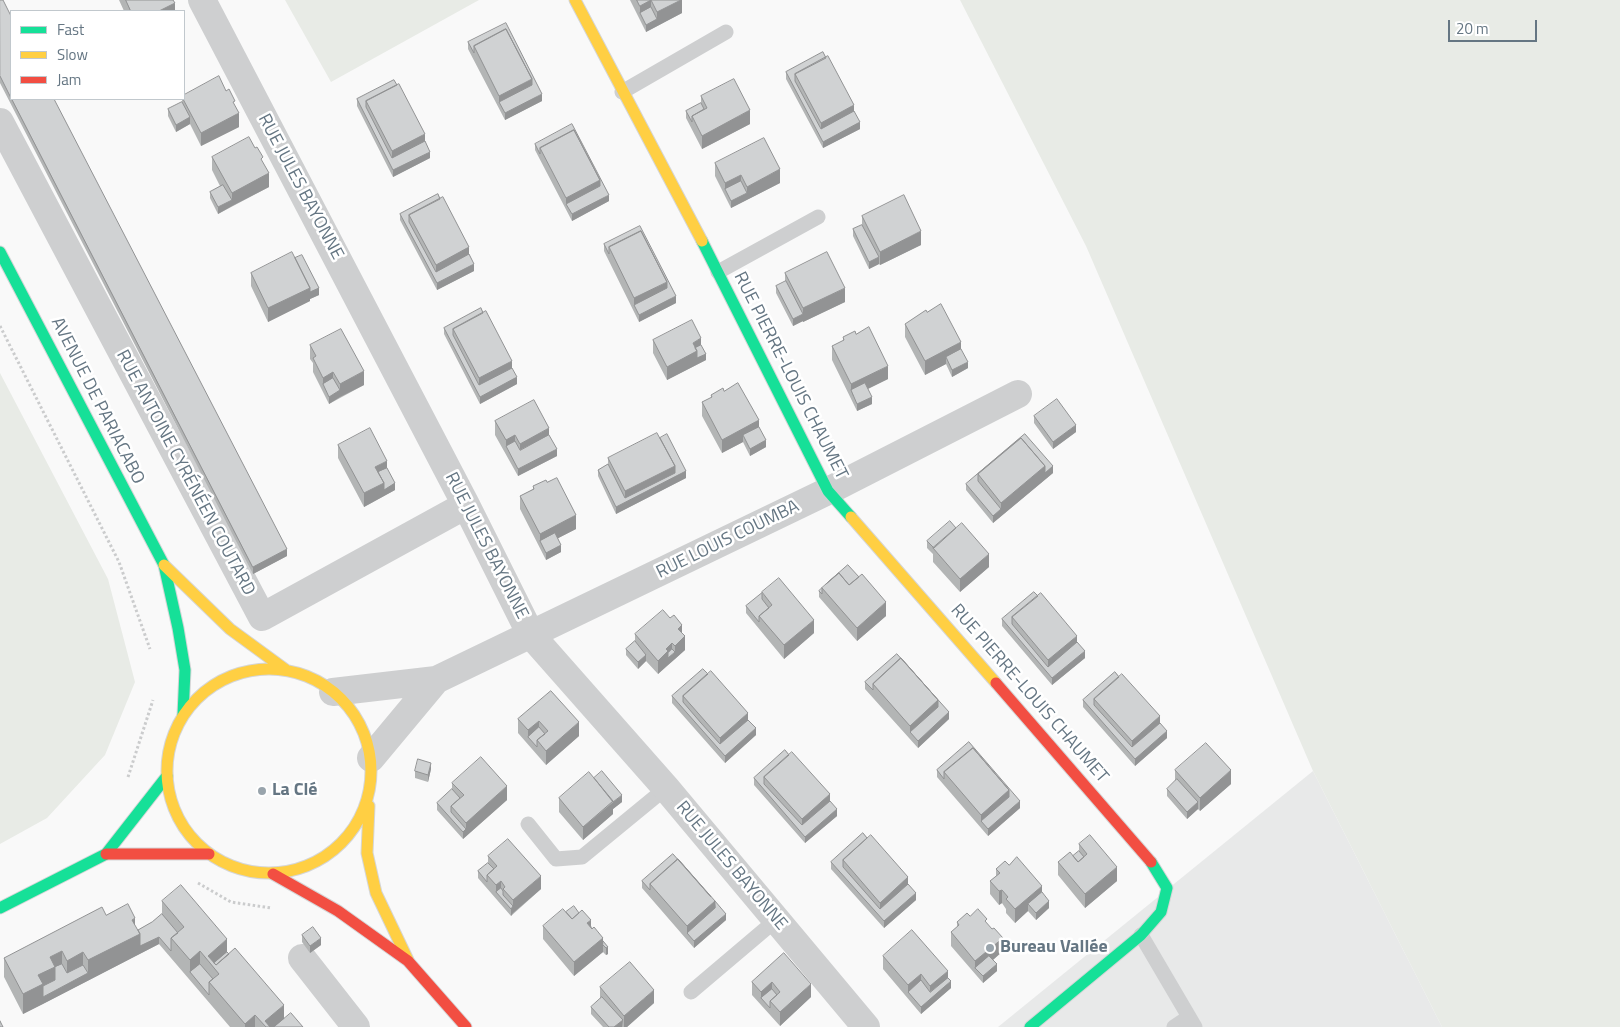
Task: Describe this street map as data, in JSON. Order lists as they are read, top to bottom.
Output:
{
  "streets": {
    "main road": ["RUE PIERRE-LOUIS CHAUMET", "AVENUE DE PARIACABO"],
    "street": ["RUE JULES BAYONNE", "RUE ANTOINE CYRÉNÉEN COUTARD", "RUE LOUIS COUMBA"]
  },
  "crossings": [
    ["RUE JULES BAYONNE", "RUE ANTOINE CYRÉNÉEN COUTARD"],
    ["RUE JULES BAYONNE", "RUE LOUIS COUMBA"],
    ["RUE PIERRE-LOUIS CHAUMET", "RUE LOUIS COUMBA"]
  ],
  "places": ["La Clé", "Bureau Vallée"],
  "legend": ["Fast", "Slow", "Jam"],
  "scale_bar": "20 m"
}
